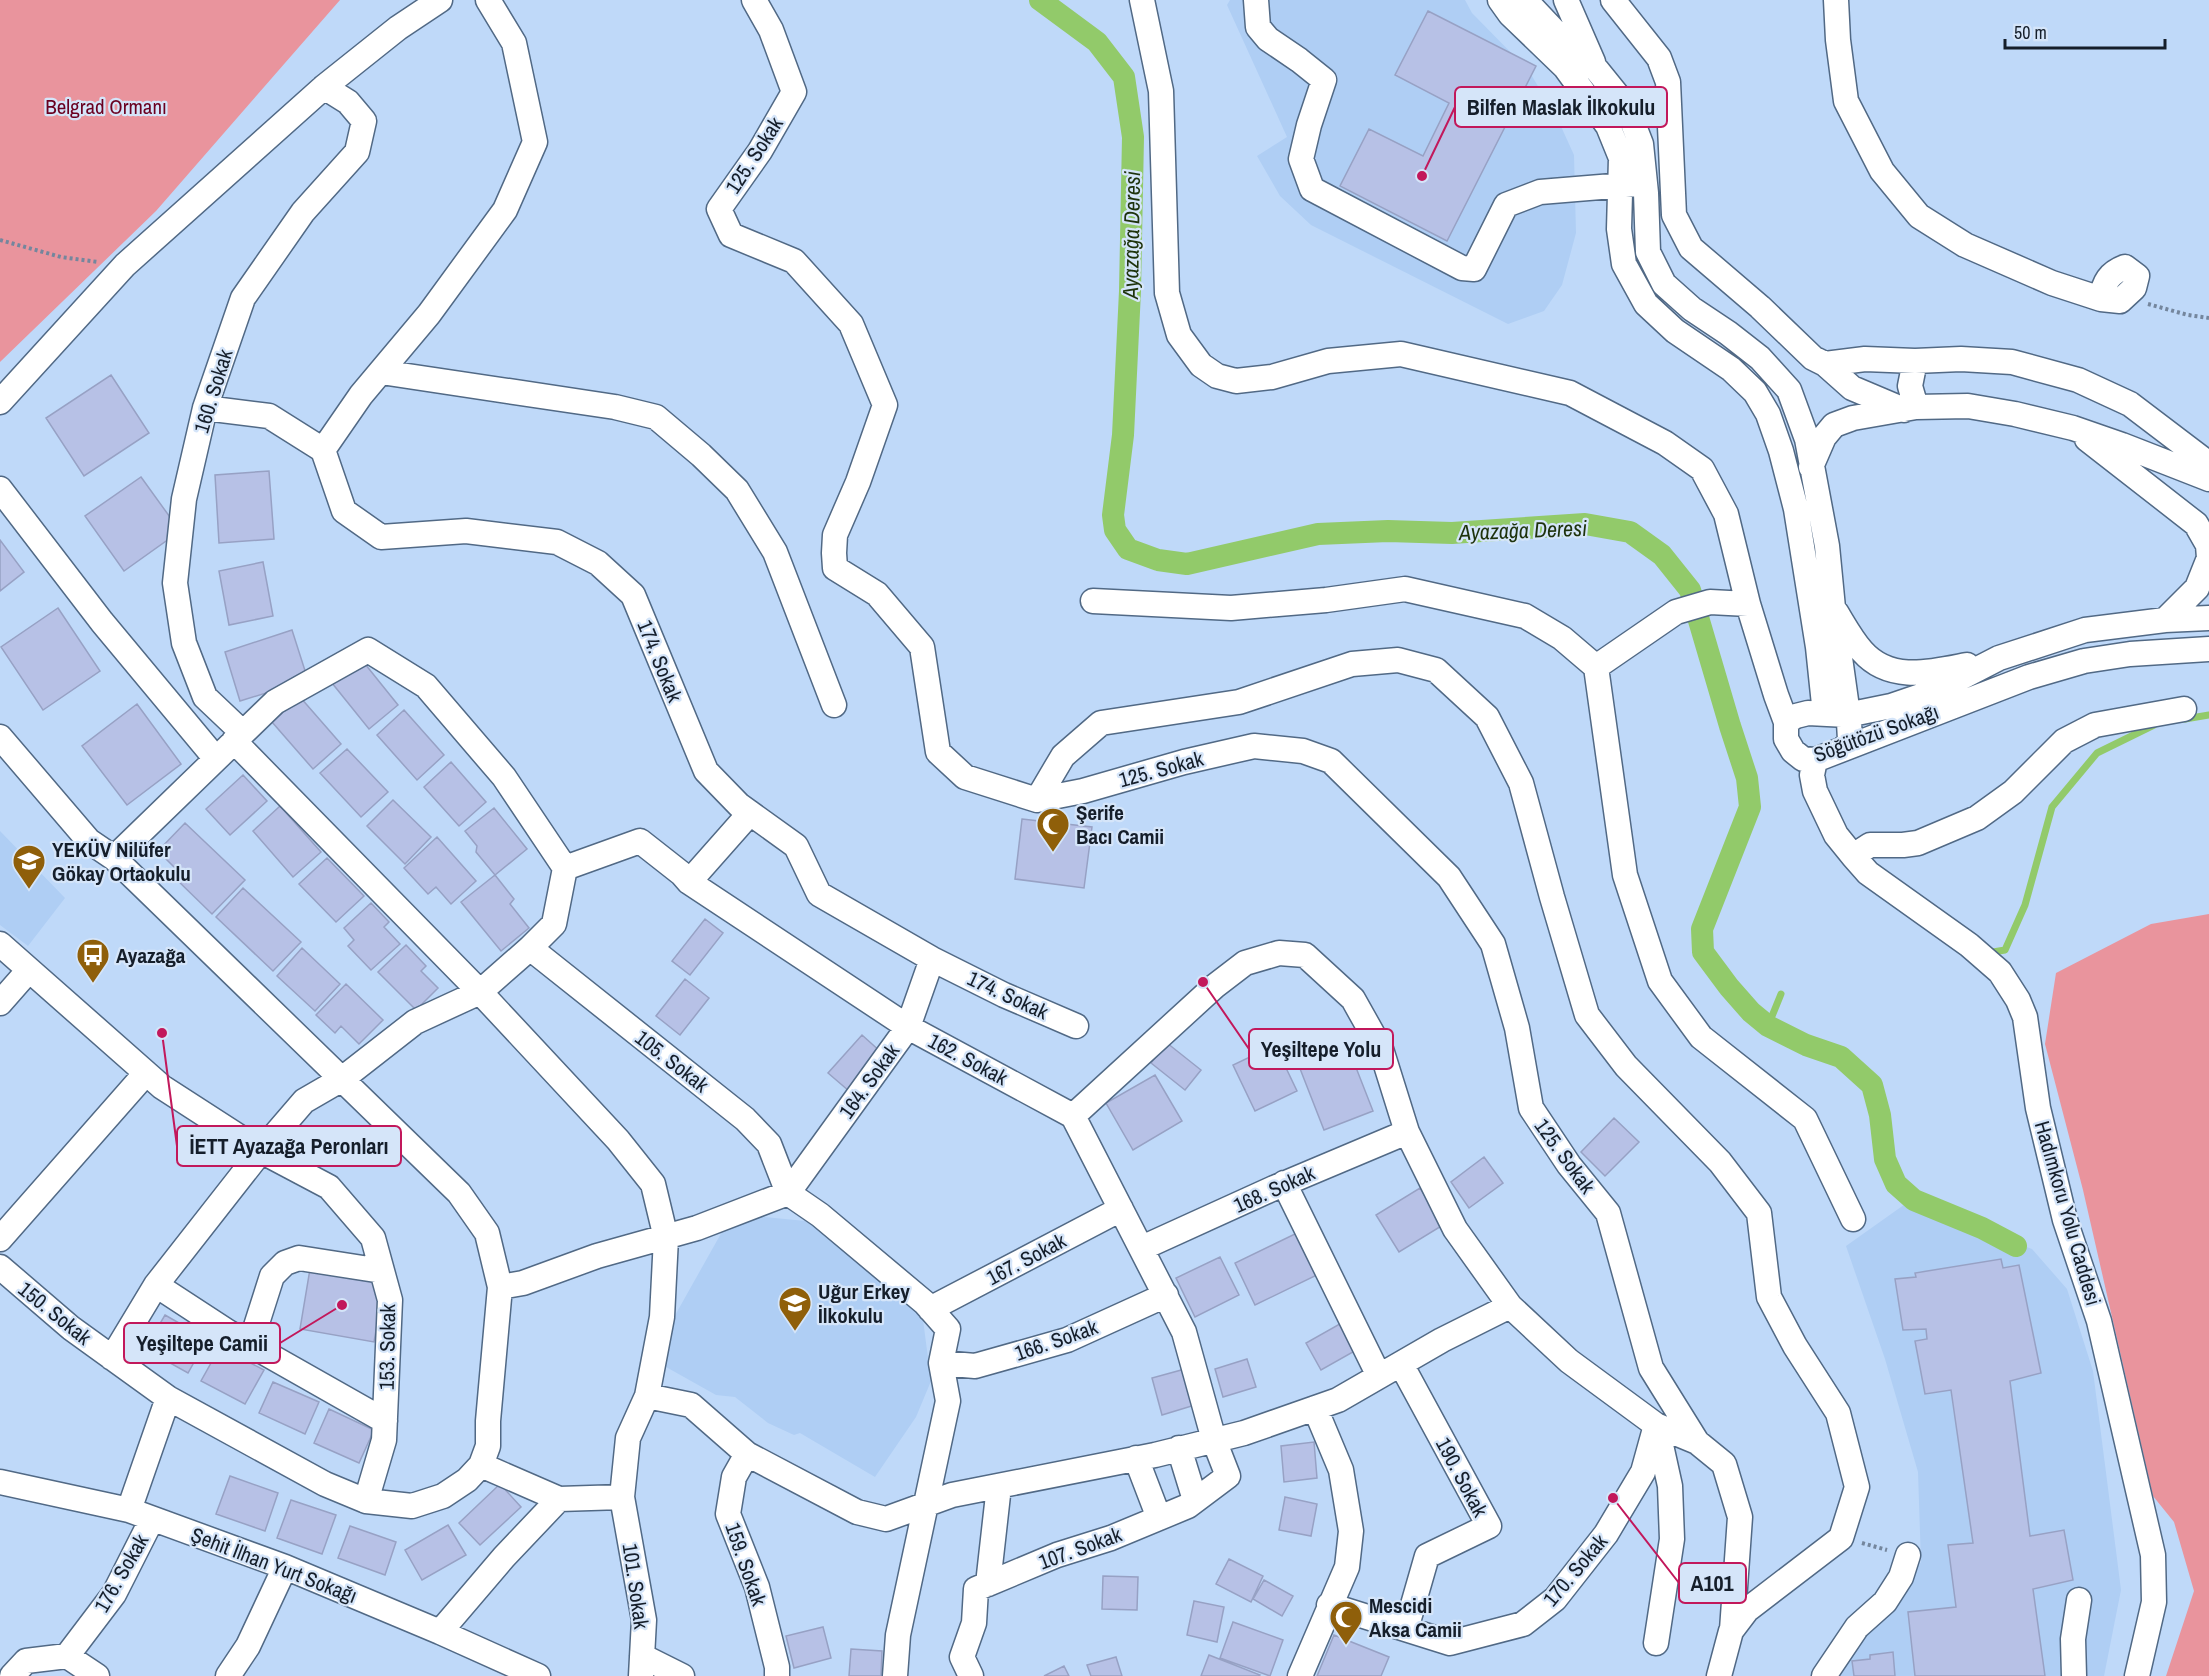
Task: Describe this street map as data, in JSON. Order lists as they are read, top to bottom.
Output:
{
  "streets": {
    "street": [
      "125. Sokak",
      "160. Sokak",
      "174. Sokak",
      "Söğütözü Sokağı",
      "162. Sokak",
      "105. Sokak",
      "164. Sokak",
      "168. Sokak",
      "Hadımkoru Yolu Caddesi",
      "167. Sokak",
      "150. Sokak",
      "166. Sokak",
      "153. Sokak",
      "190. Sokak",
      "107. Sokak",
      "159. Sokak",
      "Şehit İlhan Yurt Sokağı",
      "170. Sokak",
      "176. Sokak",
      "101. Sokak"
    ]
  },
  "crossings": [
    ["160. Sokak", "101. Sokak"],
    ["174. Sokak", "164. Sokak"],
    ["Söğütözü Sokağı", "Hadımkoru Yolu Caddesi"],
    ["162. Sokak", "164. Sokak"],
    ["105. Sokak", "164. Sokak"],
    ["150. Sokak", "153. Sokak"],
    ["190. Sokak", "170. Sokak"],
    ["Şehit İlhan Yurt Sokağı", "176. Sokak"]
  ],
  "water": ["Ayazağa Deresi"],
  "parks": ["Belgrad Ormanı"],
  "places": {
    "other": [
      "Bilfen Maslak İlkokulu",
      "Yeşiltepe Yolu",
      "İETT Ayazağa Peronları",
      "Yeşiltepe Camii",
      "A101"
    ],
    "mosque": ["Şerife Bacı Camii", "Mescidi Aksa Camii"],
    "school or university": ["YEKÜV Nilüfer Gökay Ortaokulu", "Uğur Erkey İlkokulu"],
    "bus stop": ["Ayazağa"]
  },
  "scale_bar": "50 m"
}
